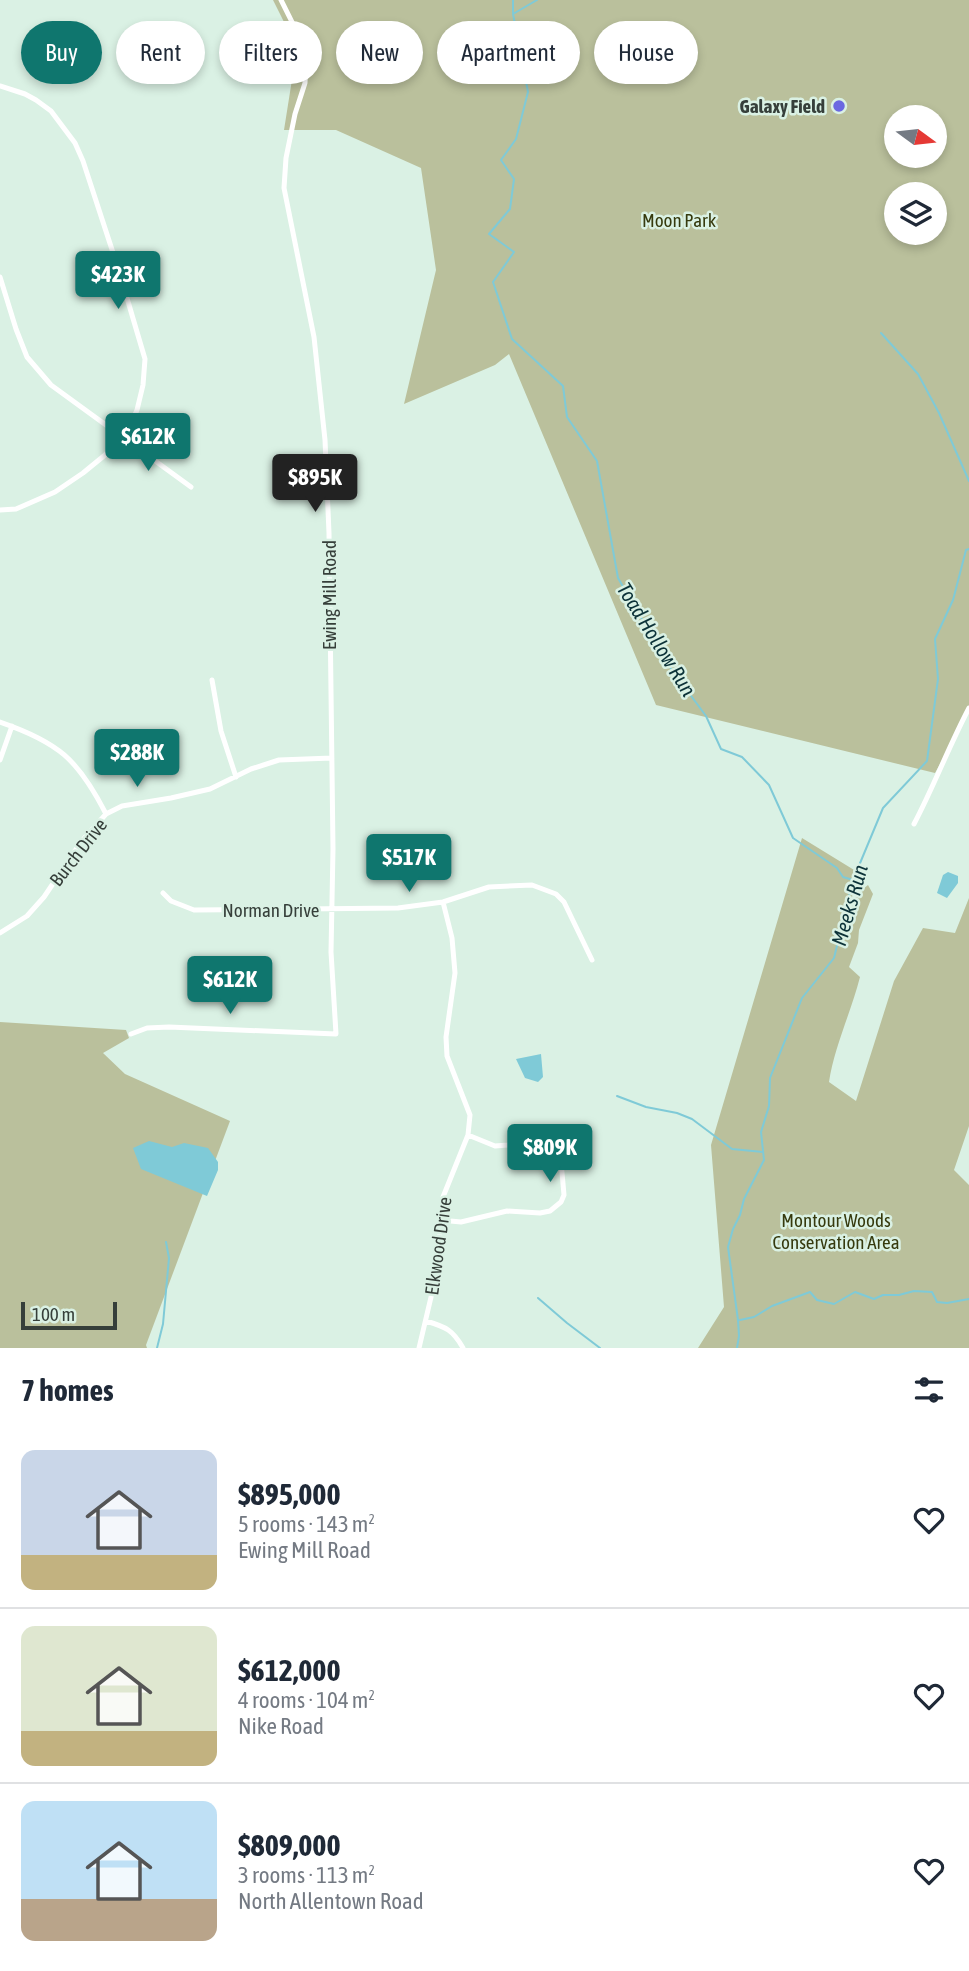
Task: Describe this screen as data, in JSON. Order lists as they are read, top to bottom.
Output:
{
  "streets": {
    "street": [
      "Ewing Mill Road",
      "Burch Drive",
      "Norman Drive",
      "Elkwood Drive"
    ]
  },
  "crossings": [
    ["Ewing Mill Road", "Burch Drive"],
    ["Ewing Mill Road", "Norman Drive"],
    ["Norman Drive", "Elkwood Drive"]
  ],
  "water": ["Toad Hollow Run", "Meeks Run"],
  "parks": ["Moon Park", "Montour Woods Conservation Area"],
  "places": ["Galaxy Field"],
  "scale_bar": "100 m",
  "north": "right",
  "page": {
    "chip": [
      "Buy",
      "Rent",
      "Filters",
      "New",
      "Apartment",
      "House"
    ],
    "price": [
      "$423K",
      "$612K",
      "$895K",
      "$288K",
      "$517K",
      "$612K",
      "$809K"
    ],
    "scale": "100 m",
    "heading": "7 homes",
    "list": [
      {
        "name": "$895,000",
        "note": "5 rooms · 143 m² · Ewing Mill Road"
      },
      {
        "name": "$612,000",
        "note": "4 rooms · 104 m² · Nike Road"
      },
      {
        "name": "$809,000",
        "note": "3 rooms · 113 m² · North Allentown Road"
      }
    ]
  }
}
